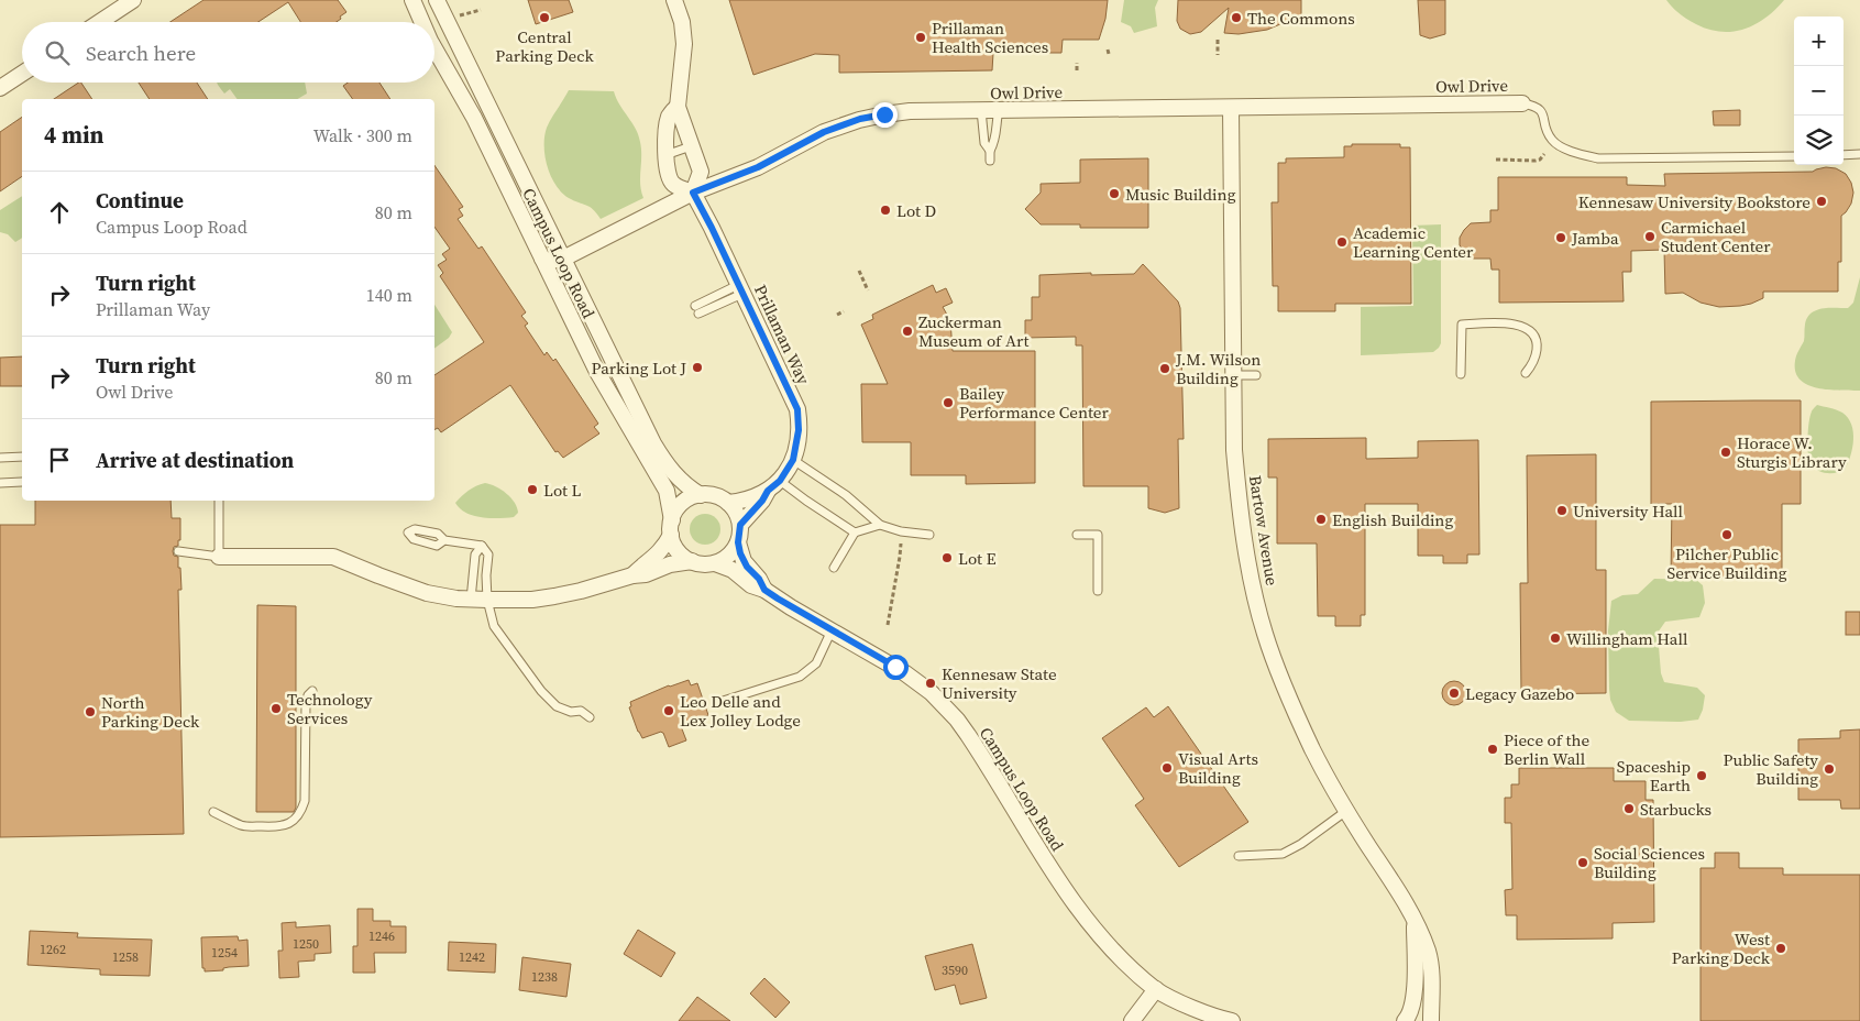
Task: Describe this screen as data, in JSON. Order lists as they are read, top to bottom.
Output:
{
  "streets": {
    "street": [
      "Owl Drive",
      "Campus Loop Road",
      "Prillaman Way",
      "Bartow Avenue"
    ]
  },
  "crossings": [
    ["Owl Drive", "Campus Loop Road"],
    ["Owl Drive", "Prillaman Way"],
    ["Owl Drive", "Bartow Avenue"],
    ["Campus Loop Road", "Prillaman Way"]
  ],
  "places": [
    "Central Parking Deck",
    "The Commons",
    "Prillaman Health Sciences",
    "Music Building",
    "Kennesaw University Bookstore",
    "Lot D",
    "Carmichael Student Center",
    "Jamba",
    "Academic Learning Center",
    "Zuckerman Museum of Art",
    "Parking Lot J",
    "J.M. Wilson Building",
    "Bailey Performance Center",
    "Horace W. Sturgis Library",
    "Lot L",
    "University Hall",
    "English Building",
    "Pilcher Public Service Building",
    "Lot E",
    "Willingham Hall",
    "Kennesaw State University",
    "Legacy Gazebo",
    "Technology Services",
    "Leo Delle and Lex Jolley Lodge",
    "North Parking Deck",
    "Piece of the Berlin Wall",
    "Visual Arts Building",
    "Public Safety Building",
    "Spaceship Earth",
    "Starbucks",
    "Social Sciences Building",
    "West Parking Deck"
  ],
  "house_numbers": [
    "1246",
    "1250",
    "1262",
    "1254",
    "1258",
    "1242",
    "3590",
    "1238"
  ],
  "page": {
    "map_buttons": ["+", "−"],
    "search": "Search here",
    "heading": ["4 min", "Walk · 300 m"],
    "list": [
      ["Continue", "Campus Loop Road", "80 m"],
      ["Turn right", "Prillaman Way", "140 m"],
      ["Turn right", "Owl Drive", "80 m"],
      "Arrive at destination"
    ]
  }
}
